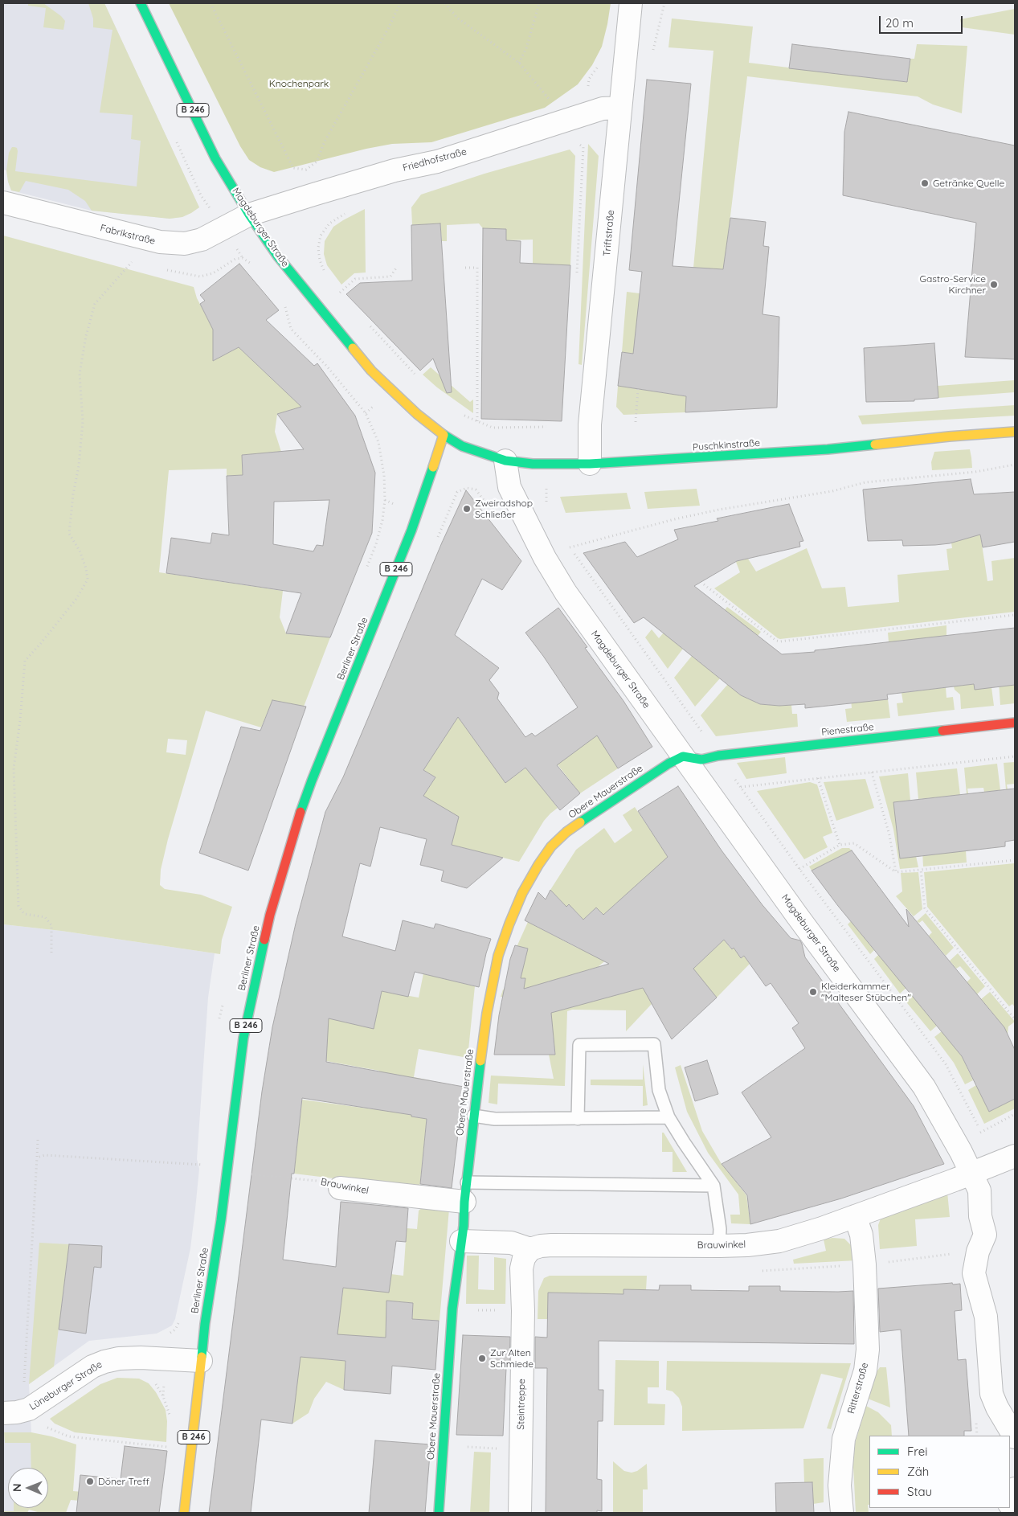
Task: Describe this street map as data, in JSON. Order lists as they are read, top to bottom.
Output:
{
  "streets": {
    "main road": [
      "B 246",
      "Magdeburger Straße",
      "Puschkinstraße",
      "Berliner Straße",
      "Pienestraße",
      "Obere Mauerstraße"
    ],
    "street": [
      "Friedhofstraße",
      "Triftstraße",
      "Fabrikstraße",
      "Brauwinkel",
      "Lüneburger Straße",
      "Ritterstraße",
      "Steintreppe"
    ]
  },
  "crossings": [
    ["Friedhofstraße", "Magdeburger Straße"],
    ["Friedhofstraße", "Triftstraße"],
    ["Friedhofstraße", "Fabrikstraße"],
    ["Magdeburger Straße", "Fabrikstraße"],
    ["Magdeburger Straße", "Puschkinstraße"],
    ["Magdeburger Straße", "Berliner Straße"],
    ["Magdeburger Straße", "Pienestraße"],
    ["Magdeburger Straße", "Obere Mauerstraße"],
    ["Magdeburger Straße", "Brauwinkel"],
    ["Triftstraße", "Puschkinstraße"],
    ["Puschkinstraße", "Berliner Straße"],
    ["Berliner Straße", "Brauwinkel"],
    ["Berliner Straße", "Lüneburger Straße"],
    ["Pienestraße", "Obere Mauerstraße"],
    ["Obere Mauerstraße", "Brauwinkel"],
    ["Brauwinkel", "Ritterstraße"],
    ["Brauwinkel", "Steintreppe"]
  ],
  "parks": ["Knochenpark"],
  "places": [
    "Getränke Quelle",
    "Gastro-Service Kirchner",
    "Zweiradshop Schließer",
    "Kleiderkammer \"Malteser Stübchen\"",
    "Zur Alten Schmiede",
    "Döner Treff"
  ],
  "legend": ["Frei", "Zäh", "Stau"],
  "scale_bar": "20 m",
  "north": "left"
}
